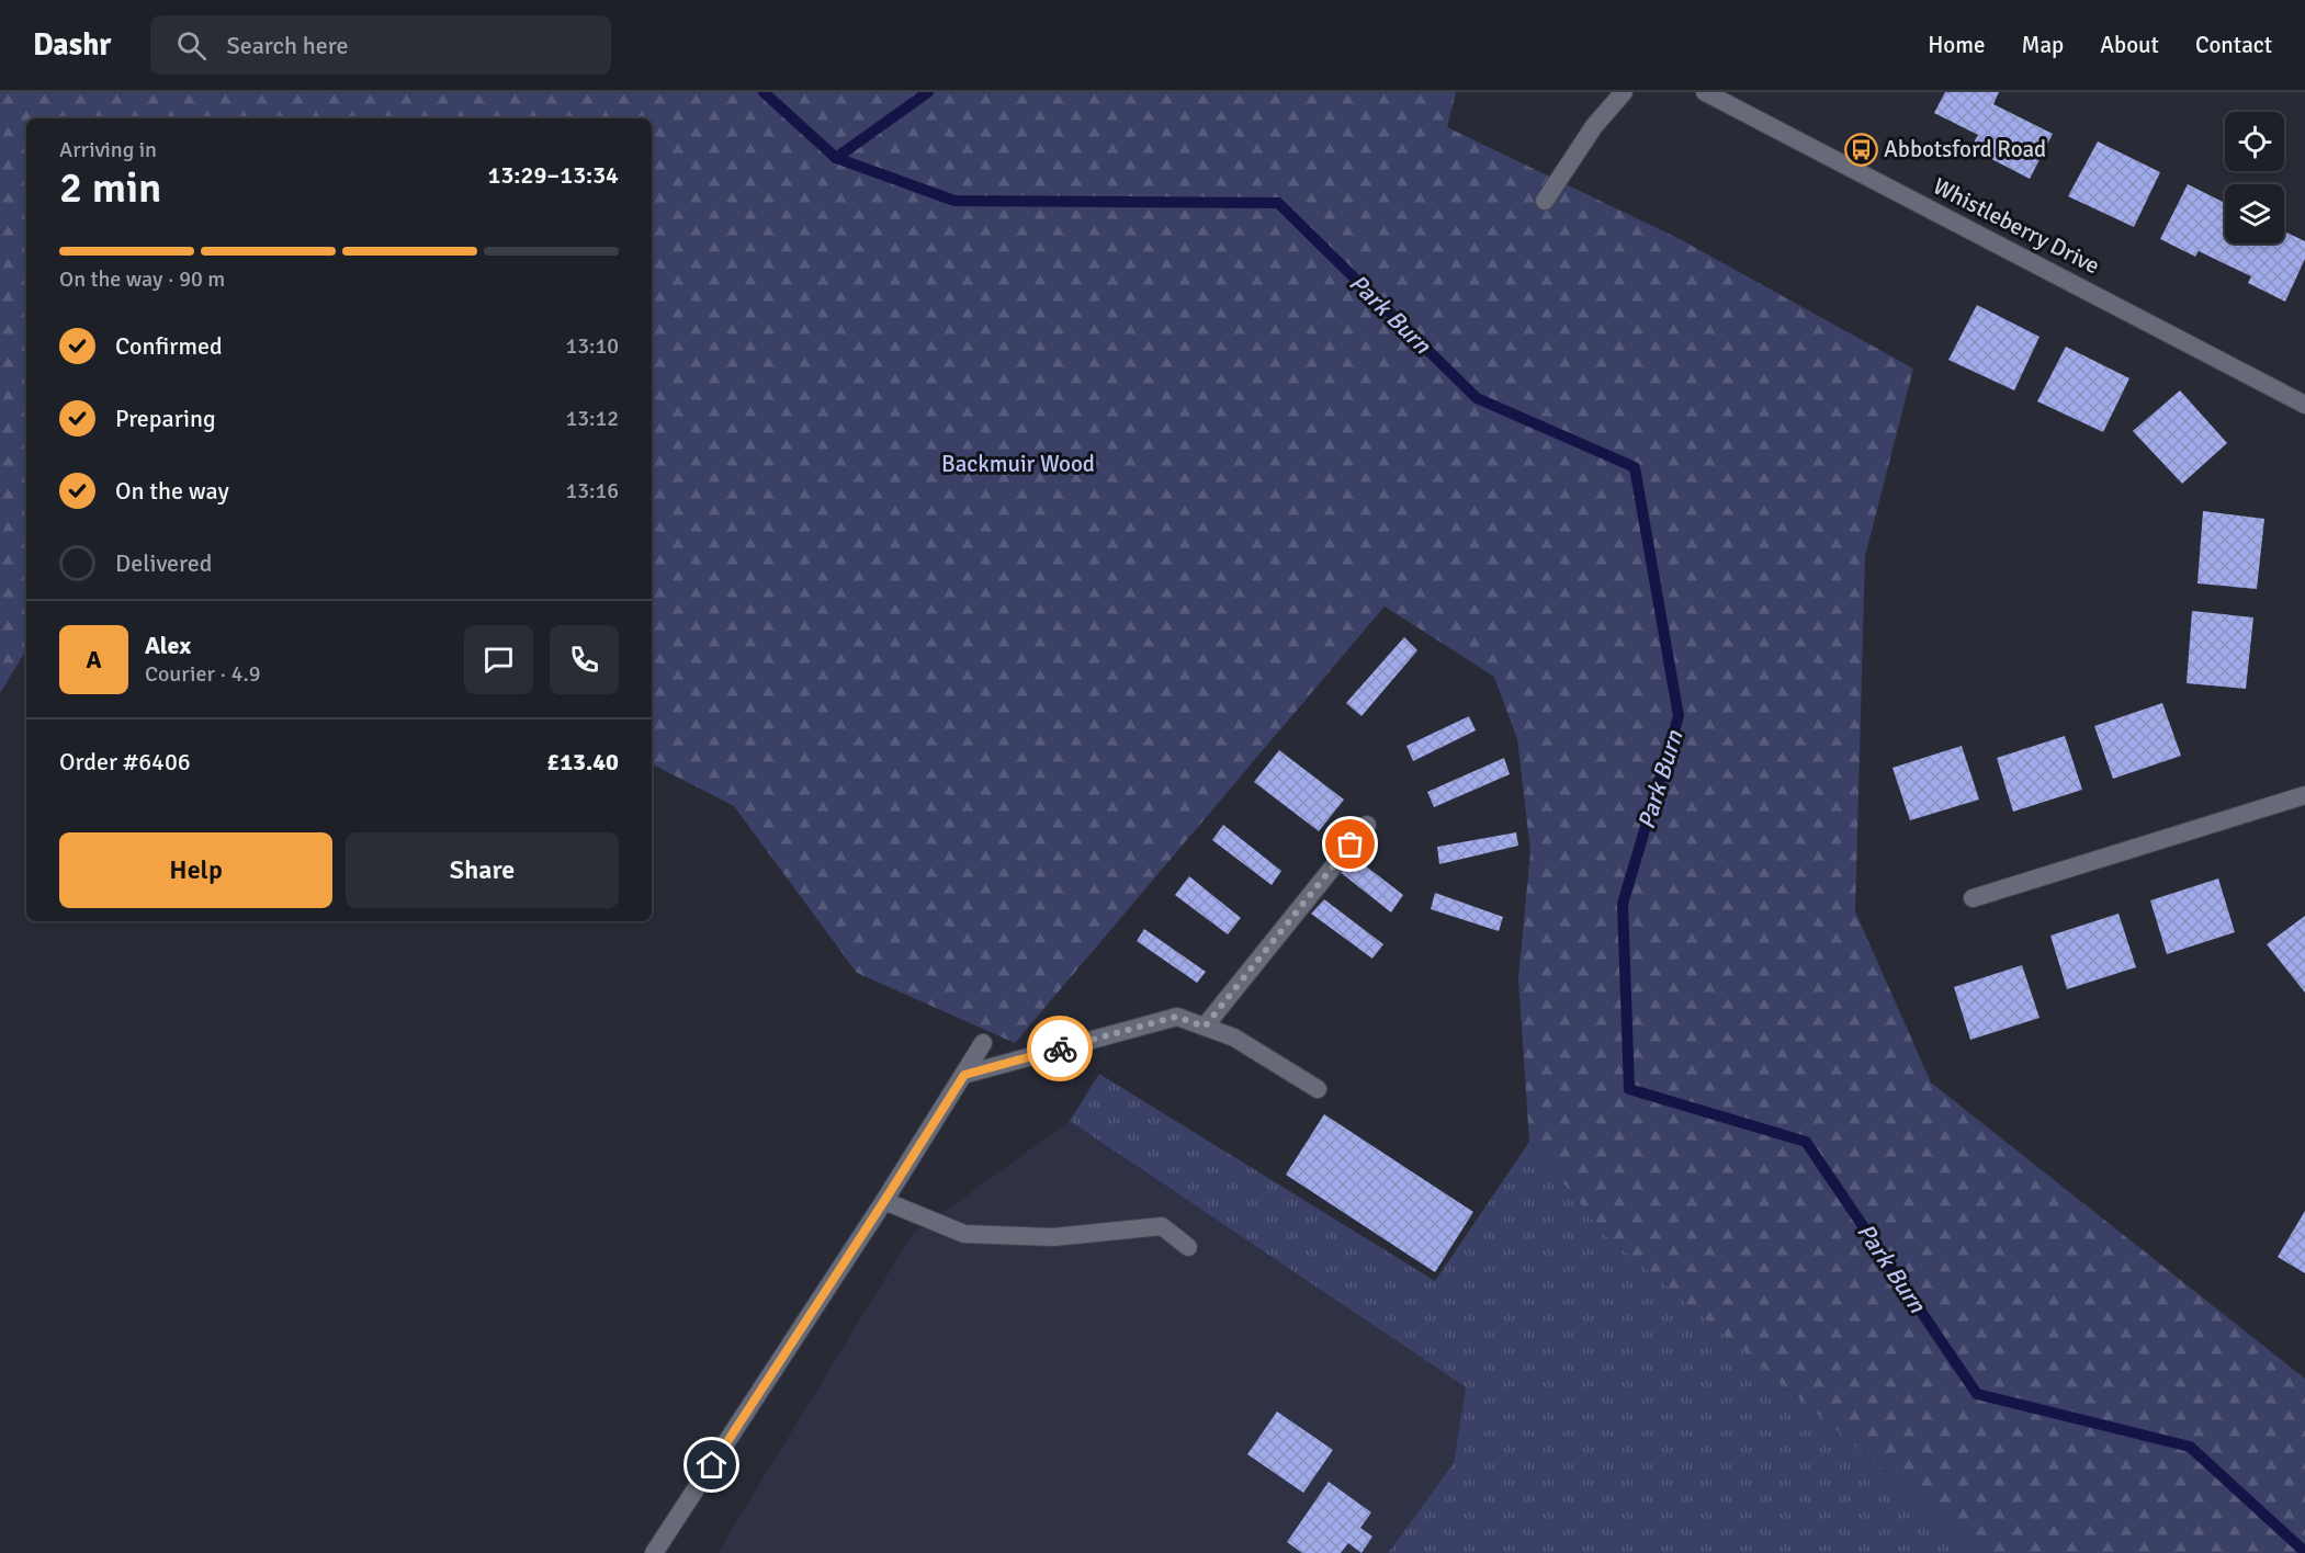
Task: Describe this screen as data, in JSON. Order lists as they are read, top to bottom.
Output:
{
  "streets": {
    "street": ["Whistleberry Drive"]
  },
  "water": ["Park Burn"],
  "parks": ["Backmuir Wood"],
  "places": {
    "bus stop": ["Abbotsford Road"]
  },
  "page": {
    "header": "Dashr",
    "search": "Search here",
    "nav": [
      "Home",
      "Map",
      "About",
      "Contact"
    ],
    "heading": ["2 min", "Arriving in", "13:29–13:34"],
    "panel": [
      "Alex",
      "Courier · 4.9",
      "Order #6406",
      "£13.40"
    ],
    "bar": "On the way · 90 m",
    "list": [
      ["Confirmed", "13:10"],
      ["Preparing", "13:12"],
      ["On the way", "13:16"],
      "Delivered"
    ],
    "round": "A",
    "buttons": ["Help", "Share"]
  }
}
